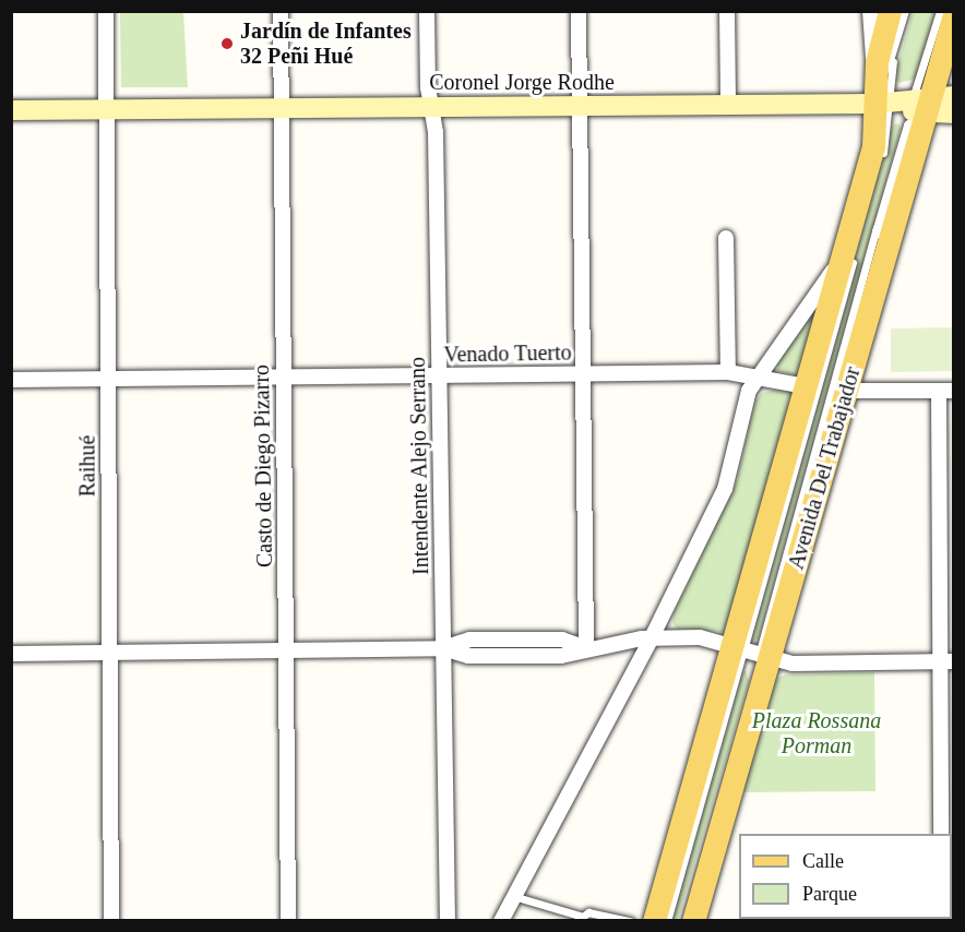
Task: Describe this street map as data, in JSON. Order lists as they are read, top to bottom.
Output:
{
  "streets": {
    "main road": ["Coronel Jorge Rodhe", "Avenida Del Trabajador"],
    "street": [
      "Venado Tuerto",
      "Raihué",
      "Casto de Diego Pizarro",
      "Intendente Alejo Serrano"
    ]
  },
  "crossings": [
    ["Coronel Jorge Rodhe", "Raihué"],
    ["Coronel Jorge Rodhe", "Casto de Diego Pizarro"],
    ["Coronel Jorge Rodhe", "Intendente Alejo Serrano"],
    ["Coronel Jorge Rodhe", "Avenida Del Trabajador"],
    ["Venado Tuerto", "Raihué"],
    ["Venado Tuerto", "Casto de Diego Pizarro"],
    ["Venado Tuerto", "Intendente Alejo Serrano"],
    ["Venado Tuerto", "Avenida Del Trabajador"]
  ],
  "parks": ["Plaza Rossana Porman"],
  "places": ["Jardín de Infantes 32 Peñi Hué"],
  "legend": ["Calle", "Parque"]
}
